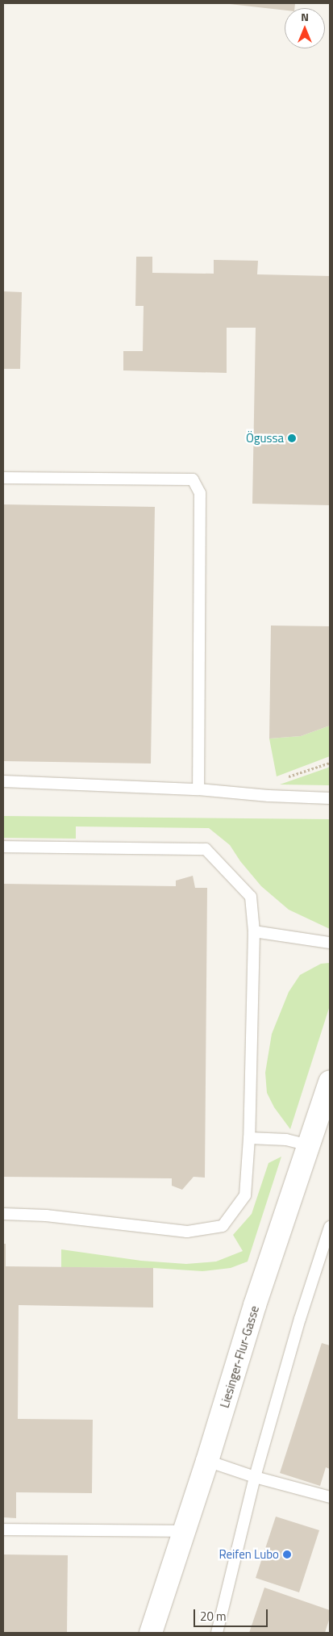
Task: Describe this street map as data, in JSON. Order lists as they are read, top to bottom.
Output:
{
  "streets": {
    "street": ["Liesinger-Flur-Gasse"]
  },
  "places": ["Ögussa", "Reifen Lubo"],
  "scale_bar": "20 m",
  "north": "top"
}
